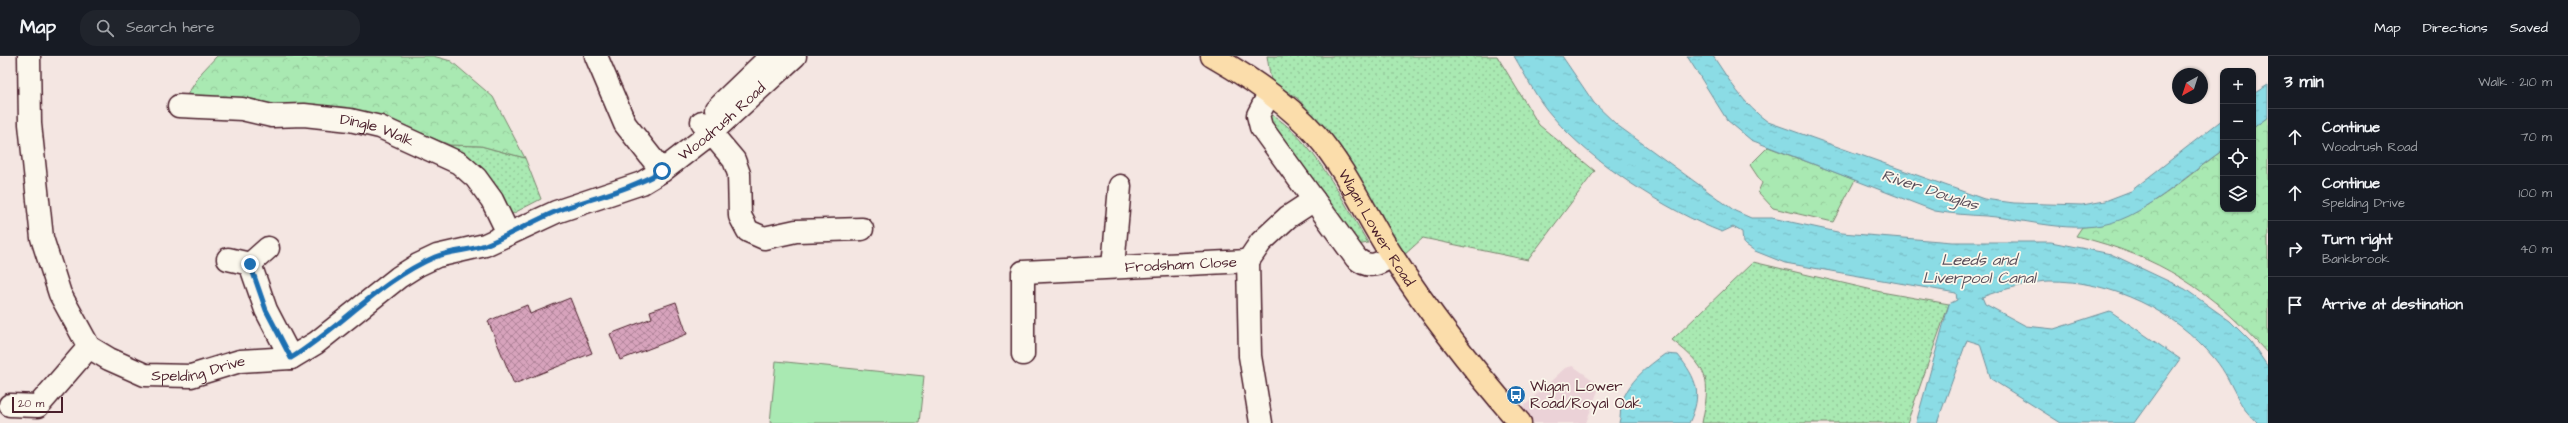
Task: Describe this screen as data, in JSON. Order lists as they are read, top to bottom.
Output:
{
  "streets": {
    "main road": ["Wigan Lower Road"],
    "street": [
      "Woodrush Road",
      "Dingle Walk",
      "Frodsham Close",
      "Spelding Drive"
    ]
  },
  "crossings": [
    ["Woodrush Road", "Dingle Walk"],
    ["Woodrush Road", "Spelding Drive"],
    ["Dingle Walk", "Spelding Drive"]
  ],
  "water": ["River Douglas", "Leeds and Liverpool Canal"],
  "places": {
    "bus stop": ["Wigan Lower Road/Royal Oak"]
  },
  "scale_bar": "20 m",
  "north": "bottom left",
  "page": {
    "header": "Map",
    "search": "Search here",
    "nav": ["Map", "Directions", "Saved"],
    "heading": ["3 min", "Walk · 210 m"],
    "map_buttons": ["+", "−"],
    "list": [
      ["Continue", "Woodrush Road", "70 m"],
      ["Continue", "Spelding Drive", "100 m"],
      ["Turn right", "Bankbrook", "40 m"],
      "Arrive at destination"
    ],
    "scale": "20 m"
  }
}
